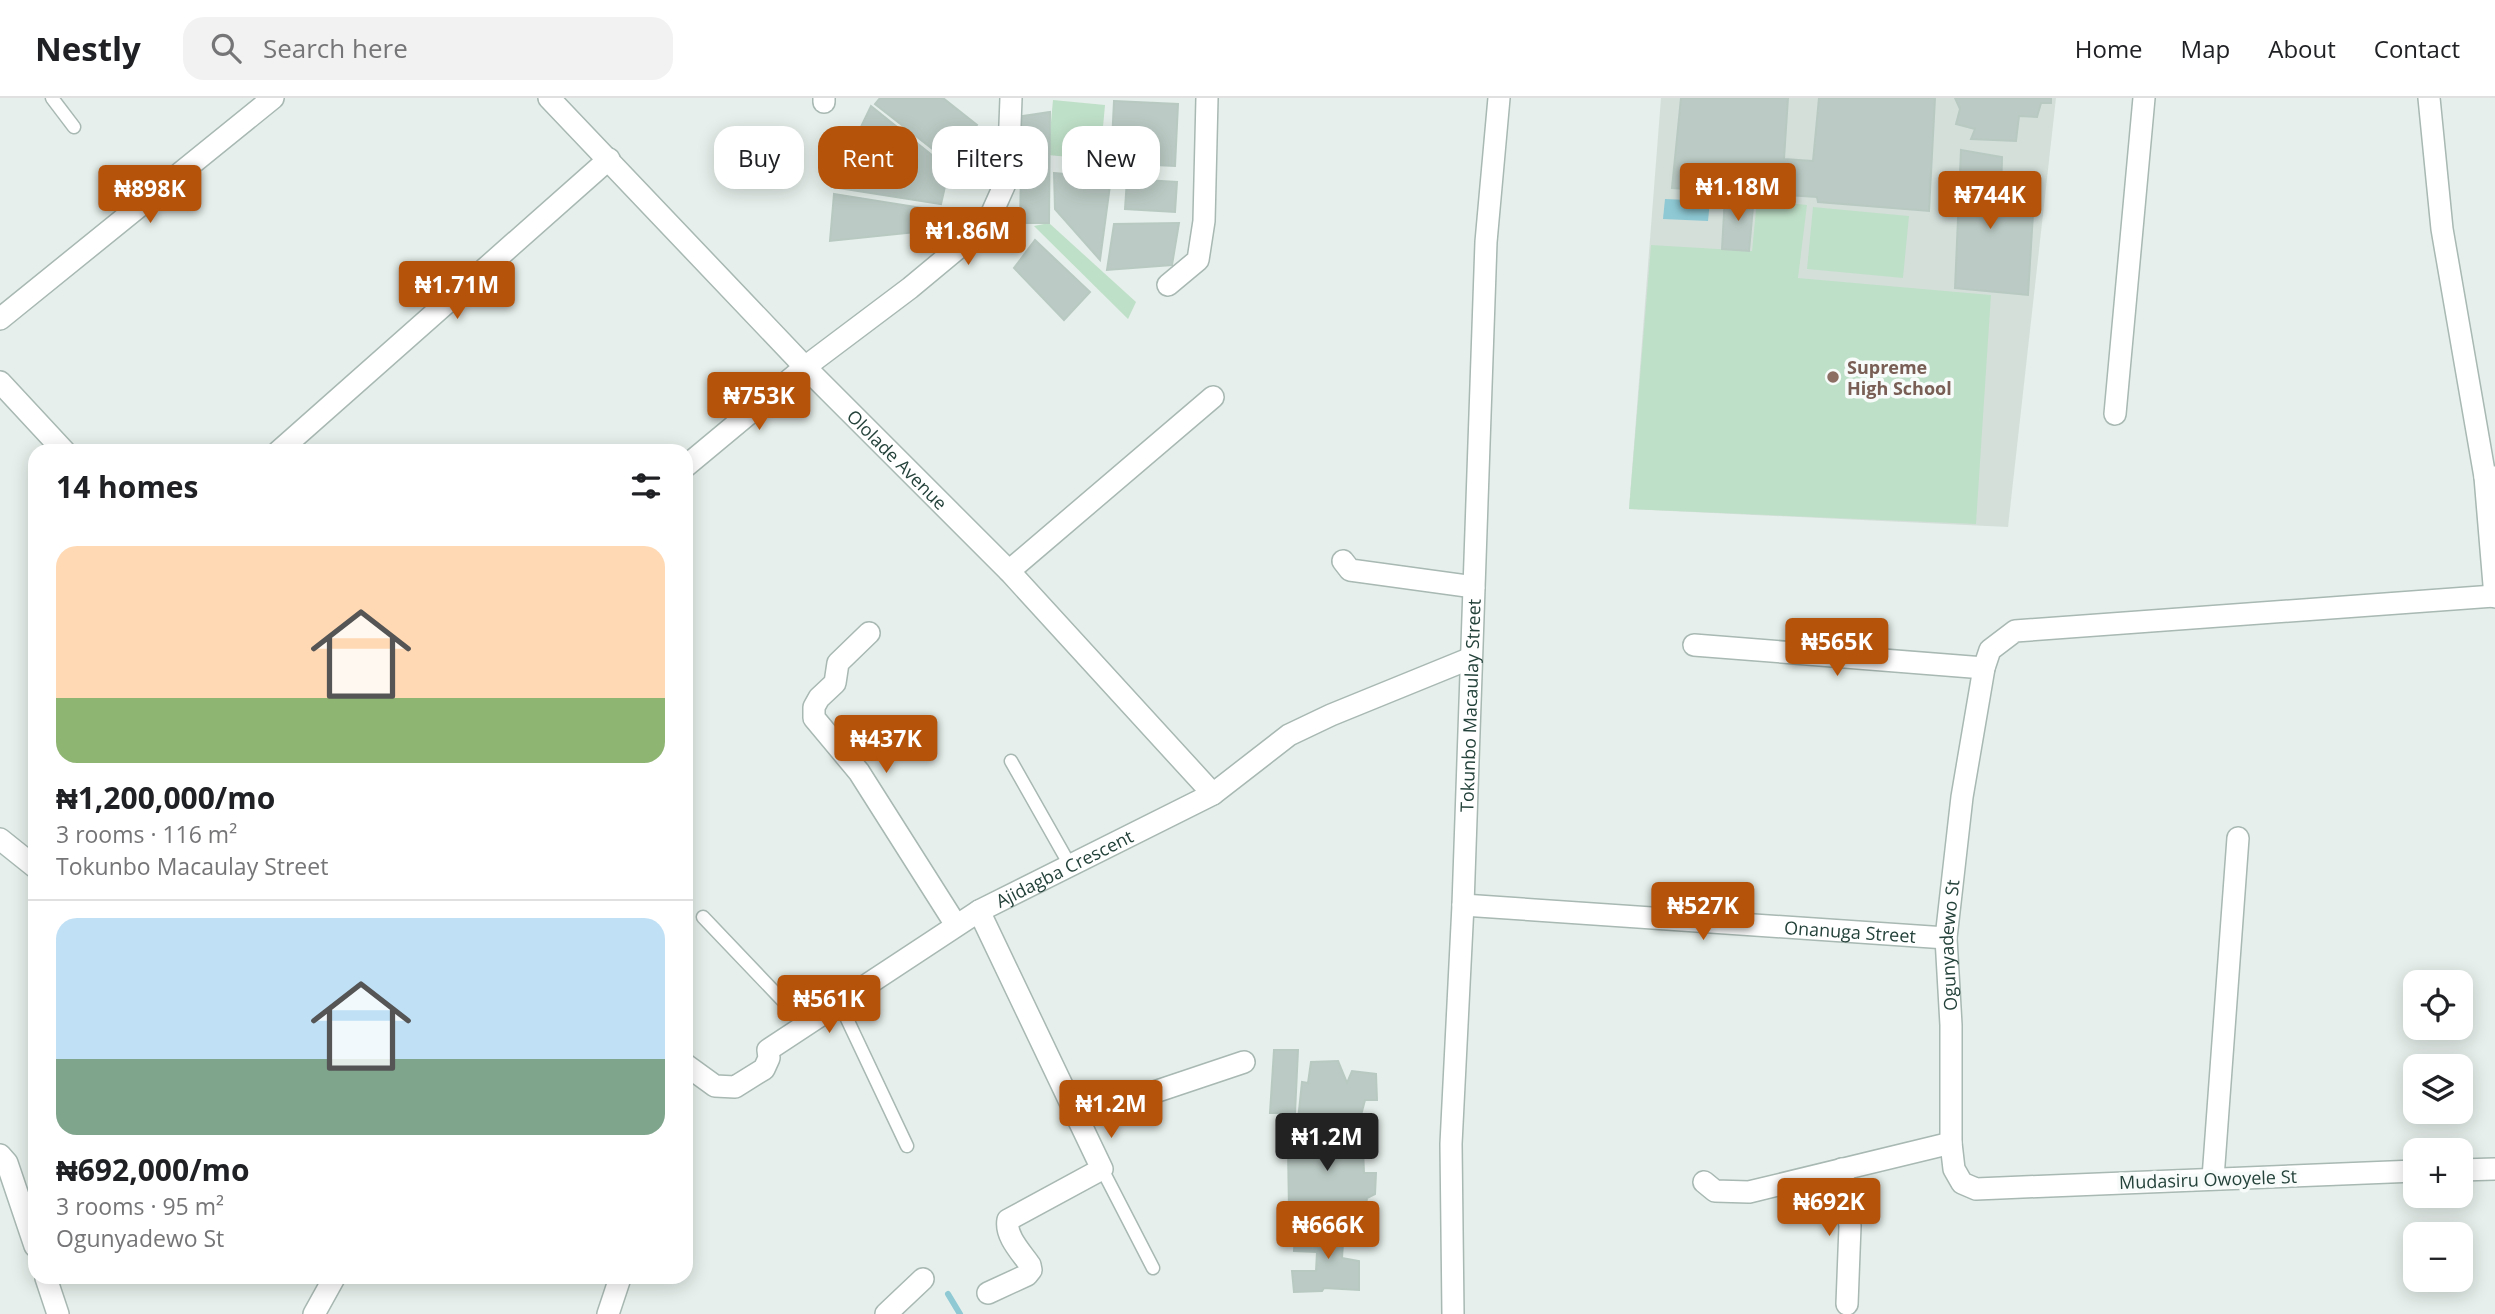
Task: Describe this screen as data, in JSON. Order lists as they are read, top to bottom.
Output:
{
  "streets": {
    "street": [
      "Ololade Avenue",
      "Tokunbo Macaulay Street",
      "Ajidagba Crescent",
      "Onanuga Street",
      "Ogunyadewo St",
      "Mudasiru Owoyele St"
    ]
  },
  "crossings": [
    ["Ololade Avenue", "Ajidagba Crescent"],
    ["Tokunbo Macaulay Street", "Ajidagba Crescent"],
    ["Tokunbo Macaulay Street", "Onanuga Street"],
    ["Onanuga Street", "Ogunyadewo St"],
    ["Ogunyadewo St", "Mudasiru Owoyele St"]
  ],
  "places": ["Supreme High School"],
  "page": {
    "header": "Nestly",
    "search": "Search here",
    "nav": [
      "Home",
      "Map",
      "About",
      "Contact"
    ],
    "chip": [
      "Buy",
      "Rent",
      "Filters",
      "New"
    ],
    "price": [
      "₦1.18M",
      "₦898K",
      "₦744K",
      "₦1.86M",
      "₦1.71M",
      "₦753K",
      "₦565K",
      "₦437K",
      "₦527K",
      "₦561K",
      "₦1.2M",
      "₦1.2M",
      "₦692K",
      "₦666K"
    ],
    "heading": "14 homes",
    "list": [
      {
        "name": "₦1,200,000/mo",
        "note": "3 rooms · 116 m² · Tokunbo Macaulay Street"
      },
      {
        "name": "₦692,000/mo",
        "note": "3 rooms · 95 m² · Ogunyadewo St"
      }
    ],
    "map_buttons": ["+", "−"]
  }
}
